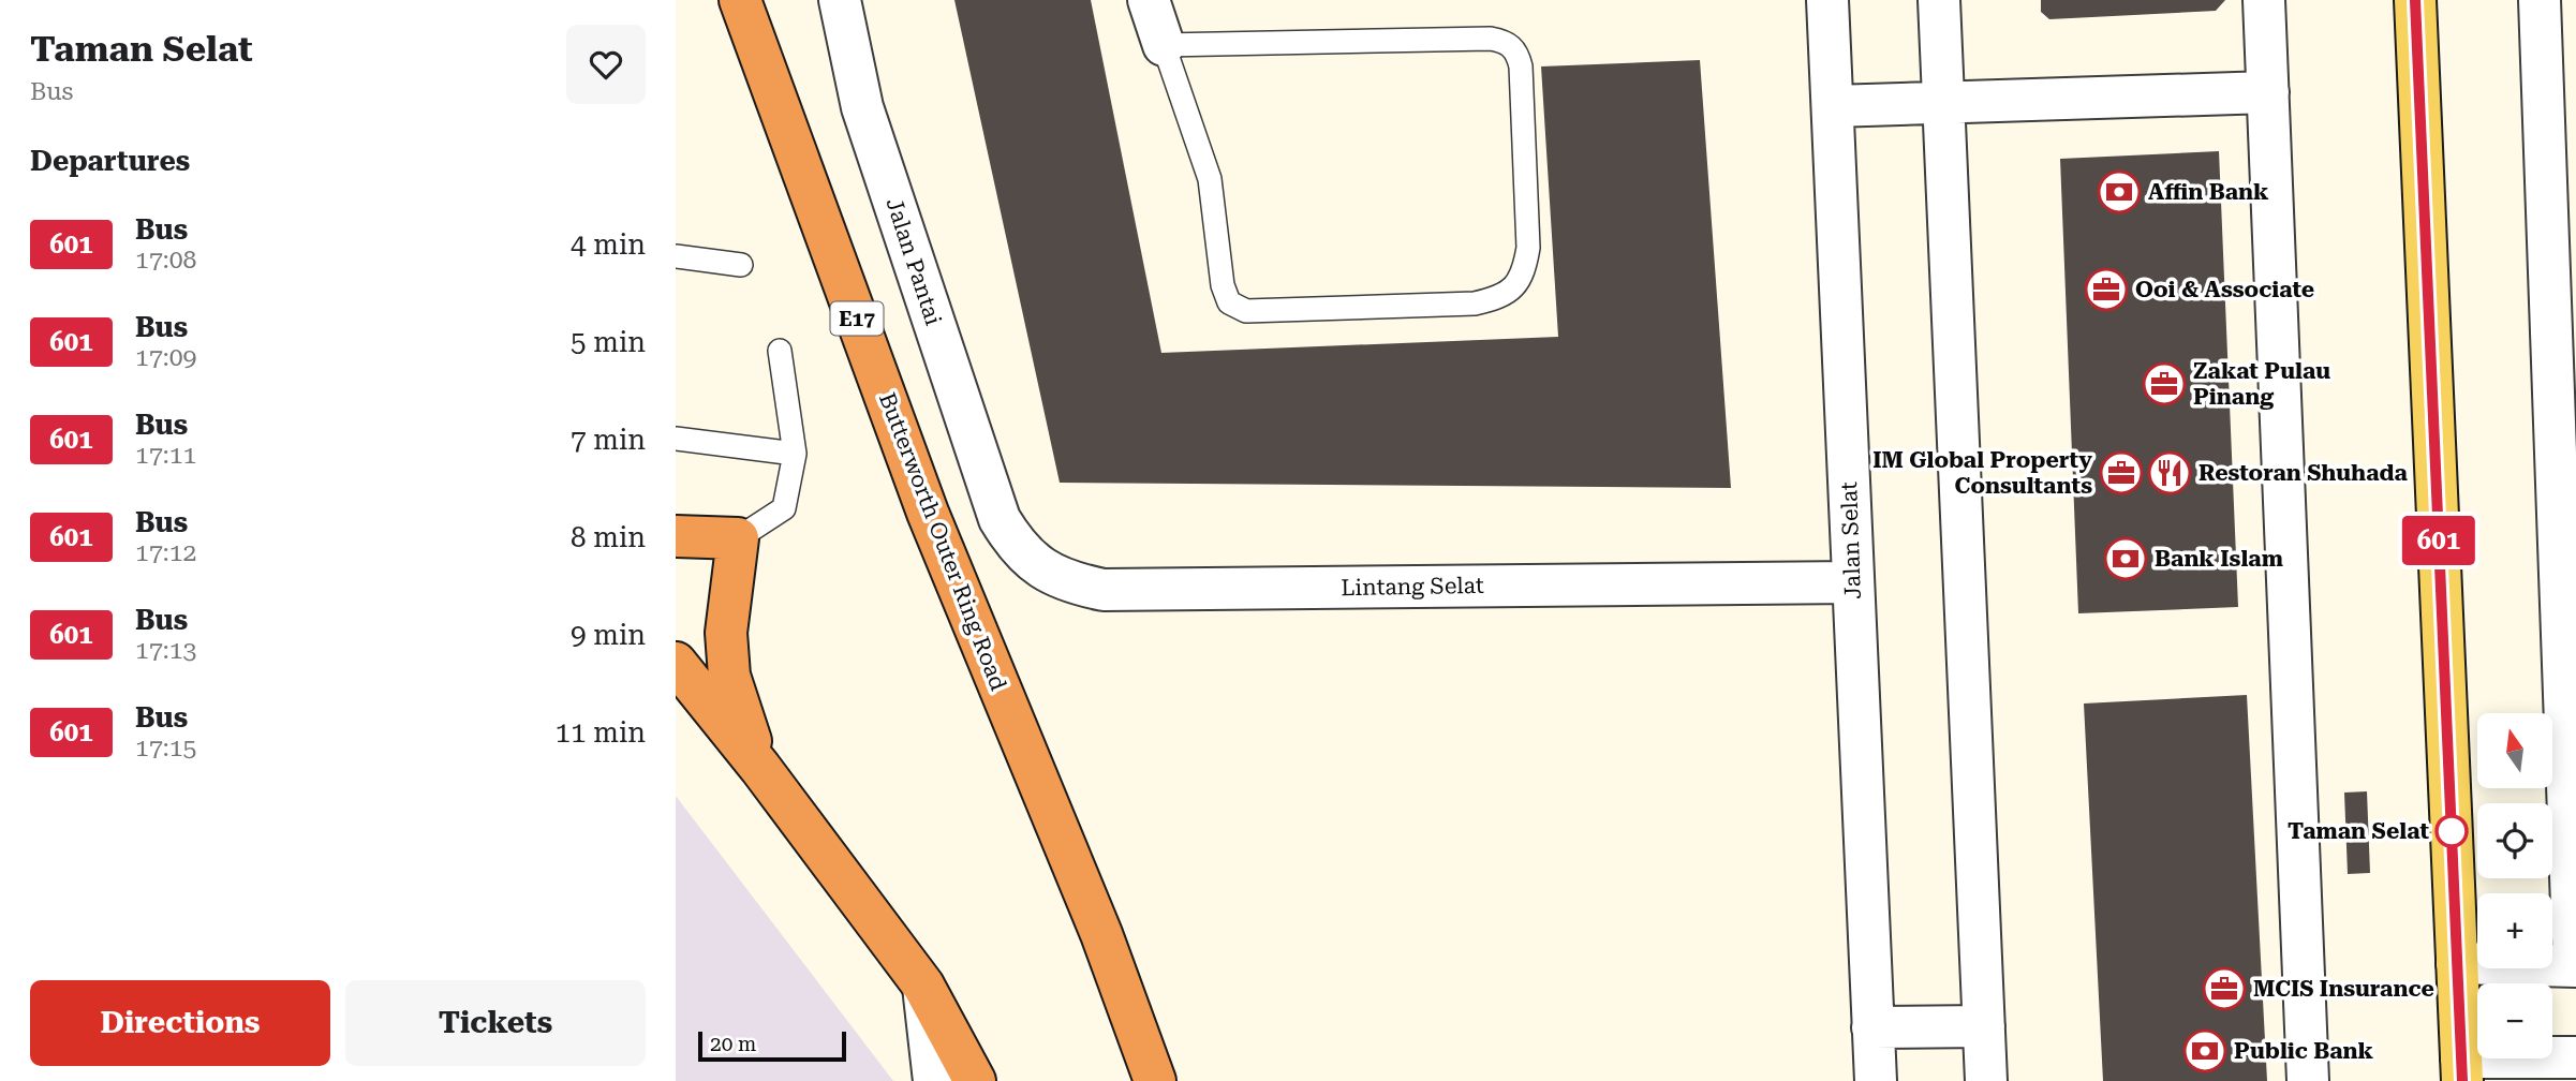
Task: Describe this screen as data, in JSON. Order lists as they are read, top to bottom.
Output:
{
  "streets": {
    "highway": ["E17", "Butterworth Outer Ring Road"],
    "street": ["Jalan Pantai", "Jalan Selat", "Lintang Selat"]
  },
  "crossings": [
    ["Jalan Pantai", "Lintang Selat"],
    ["Jalan Selat", "Lintang Selat"]
  ],
  "places": {
    "bank": ["Affin Bank", "Bank Islam", "Public Bank"],
    "office": [
      "Ooi & Associate",
      "Zakat Pulau Pinang",
      "IM Global Property Consultants",
      "MCIS Insurance"
    ],
    "restaurant": ["Restoran Shuhada"],
    "other": ["Taman Selat"]
  },
  "lines": ["bus line 601"],
  "scale_bar": "20 m",
  "north": "top",
  "page": {
    "heading": [
      ["Taman Selat", "Bus"],
      "Departures"
    ],
    "on_map": "601",
    "list": [
      {
        "mark": "601",
        "name": "Bus",
        "note": "17:08",
        "value": "4 min"
      },
      {
        "mark": "601",
        "name": "Bus",
        "note": "17:09",
        "value": "5 min"
      },
      {
        "mark": "601",
        "name": "Bus",
        "note": "17:11",
        "value": "7 min"
      },
      {
        "mark": "601",
        "name": "Bus",
        "note": "17:12",
        "value": "8 min"
      },
      {
        "mark": "601",
        "name": "Bus",
        "note": "17:13",
        "value": "9 min"
      },
      {
        "mark": "601",
        "name": "Bus",
        "note": "17:15",
        "value": "11 min"
      }
    ],
    "map_buttons": ["+", "−"],
    "buttons": ["Directions", "Tickets"],
    "scale": "20 m"
  }
}
